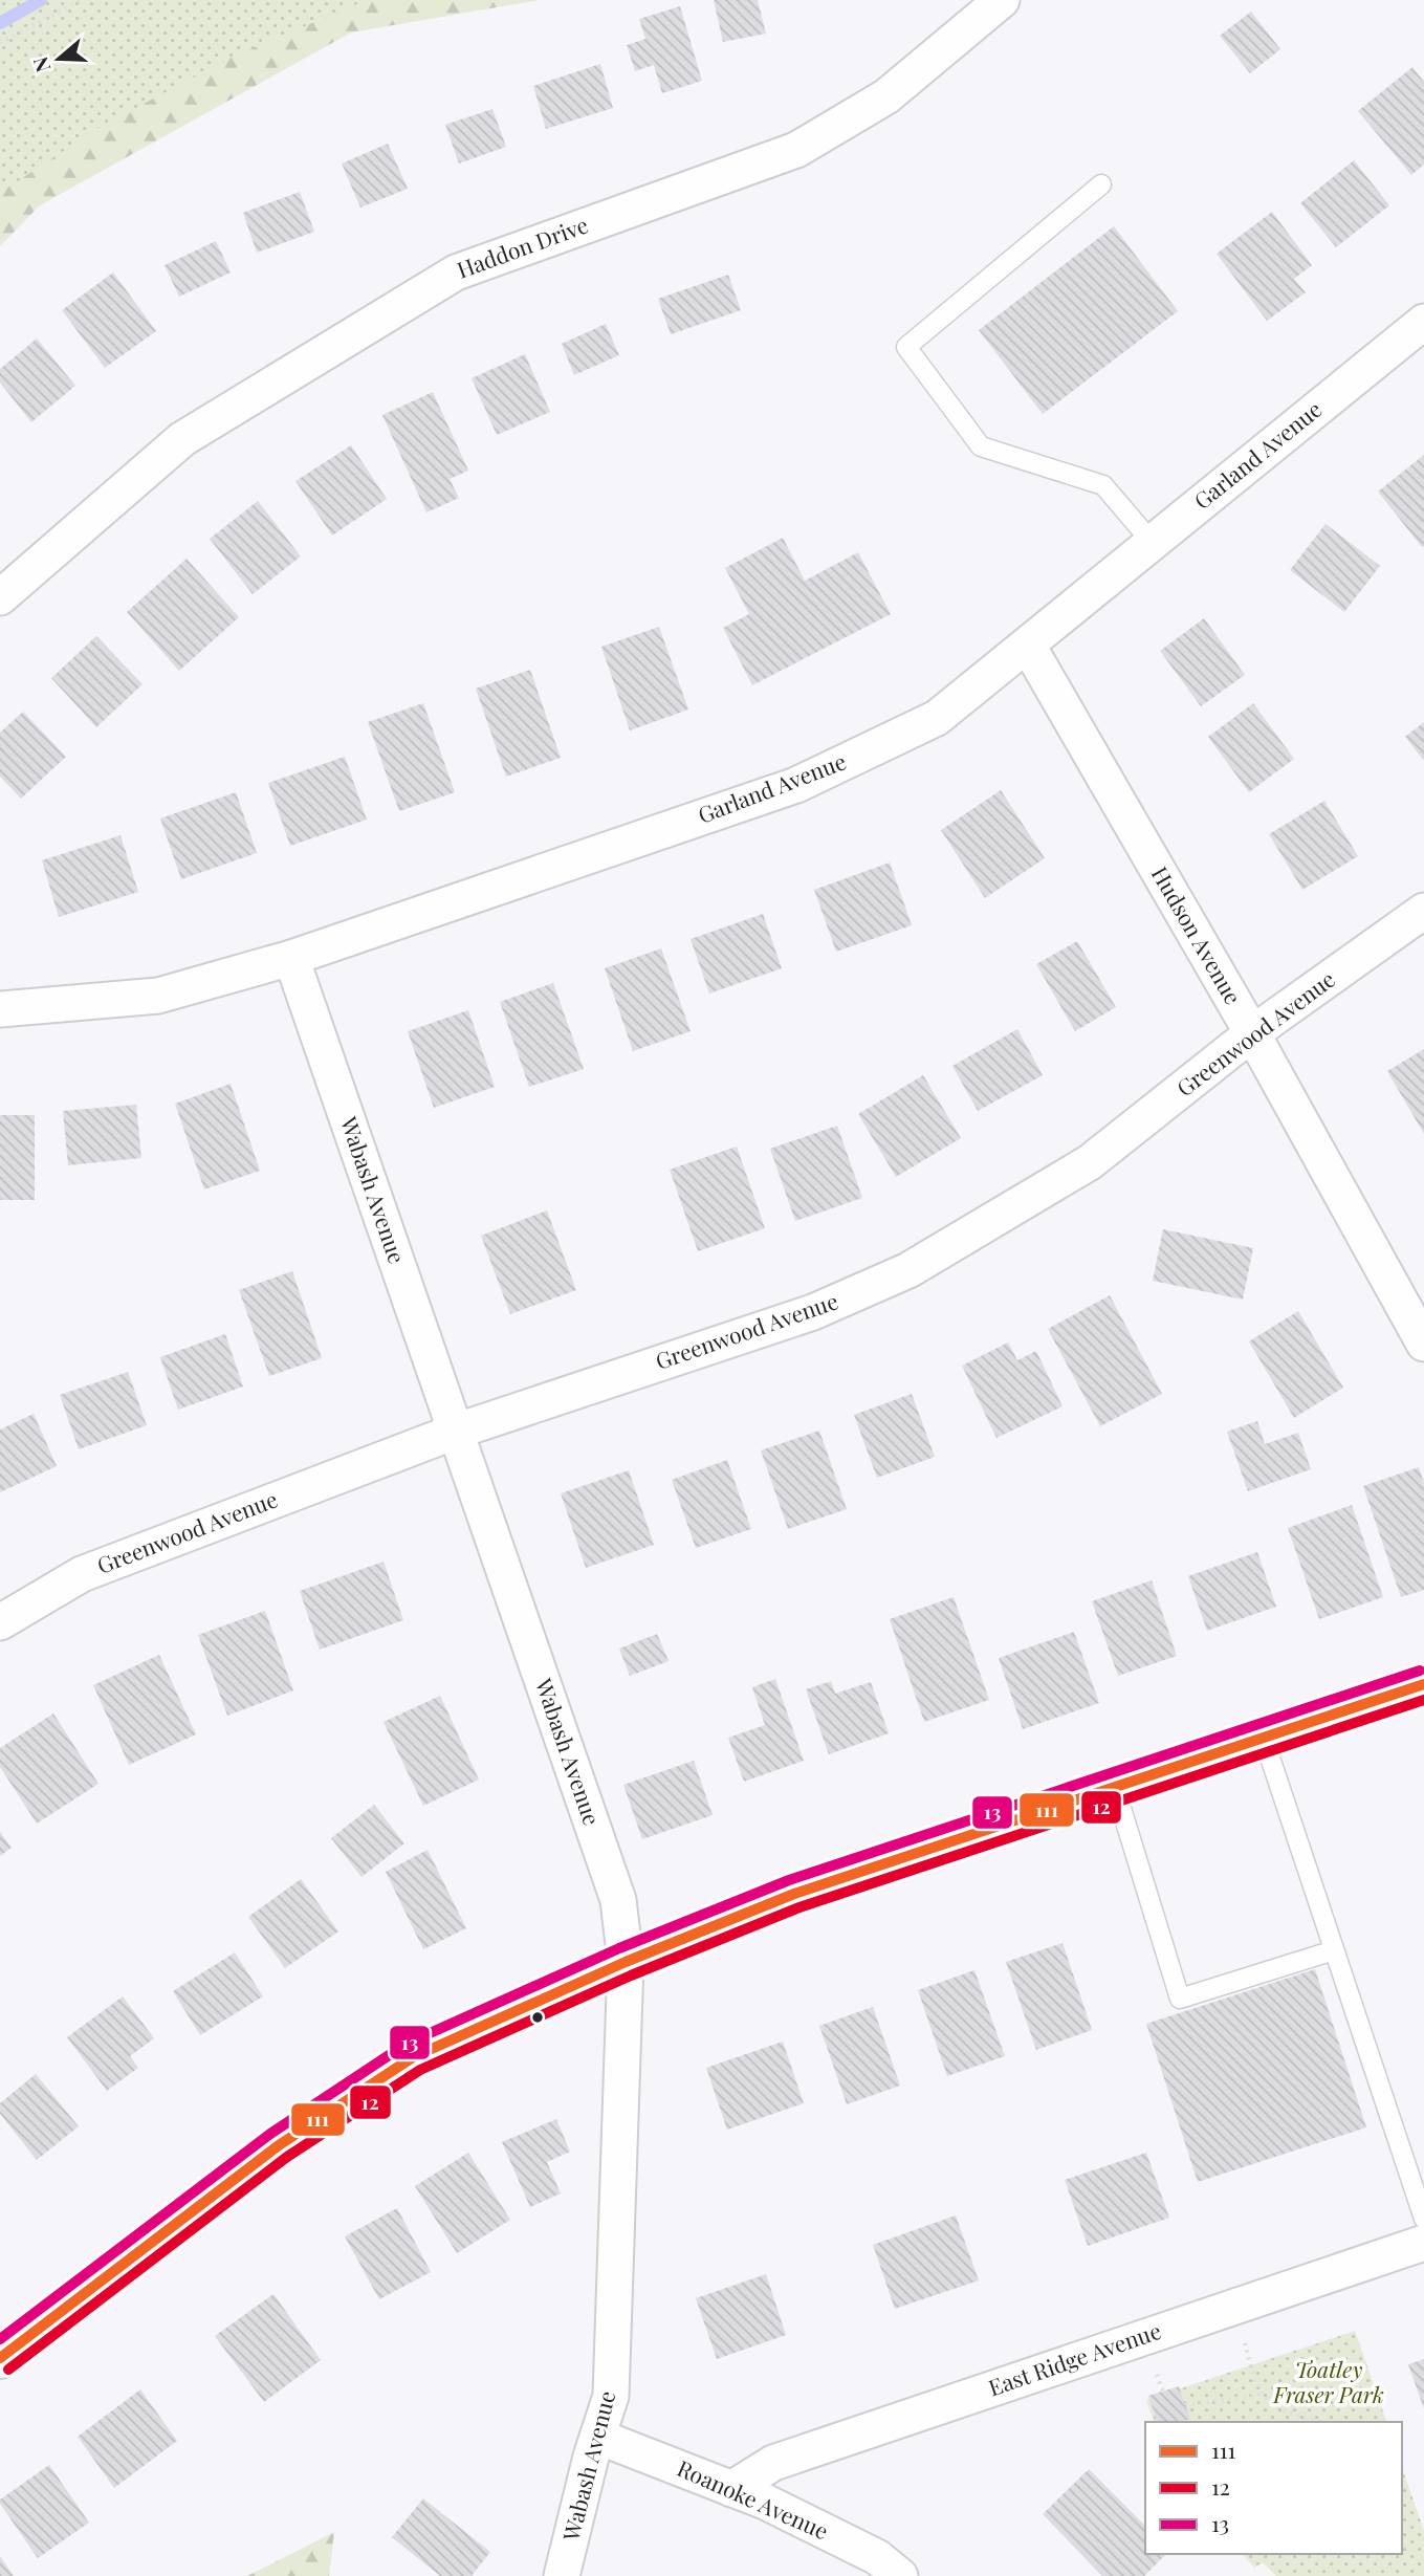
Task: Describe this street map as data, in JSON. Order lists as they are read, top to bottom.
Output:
{
  "streets": {
    "street": [
      "Haddon Drive",
      "Garland Avenue",
      "Hudson Avenue",
      "Greenwood Avenue",
      "Wabash Avenue",
      "East Ridge Avenue",
      "Roanoke Avenue"
    ]
  },
  "crossings": [
    ["Garland Avenue", "Hudson Avenue"],
    ["Garland Avenue", "Wabash Avenue"],
    ["Hudson Avenue", "Greenwood Avenue"],
    ["Greenwood Avenue", "Wabash Avenue"],
    ["Wabash Avenue", "Roanoke Avenue"],
    ["East Ridge Avenue", "Roanoke Avenue"]
  ],
  "parks": ["Toatley Fraser Park"],
  "lines": ["transit line 13", "transit line 111", "transit line 12"],
  "legend": ["111", "12", "13"],
  "north": "left"
}
